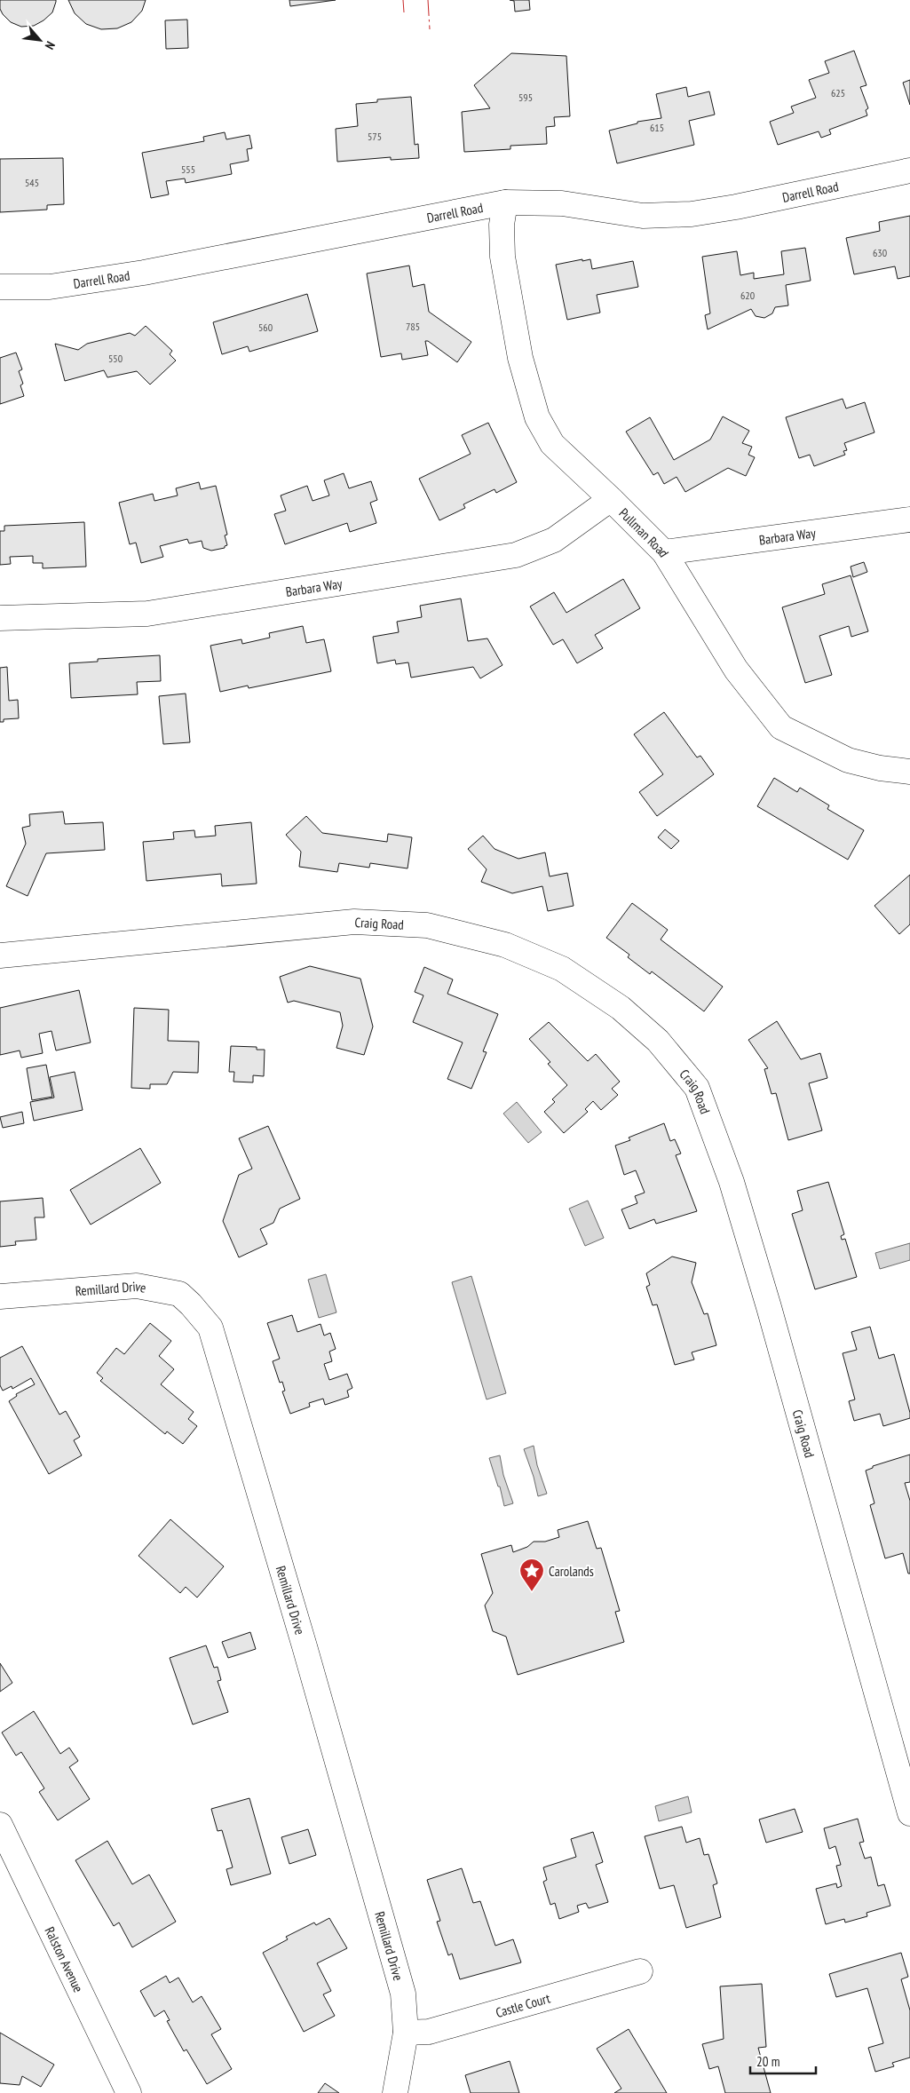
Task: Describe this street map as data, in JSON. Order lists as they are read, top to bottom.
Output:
{
  "streets": {
    "street": [
      "Darrell Road",
      "Pullman Road",
      "Barbara Way",
      "Craig Road",
      "Remillard Drive",
      "Ralston Avenue",
      "Castle Court"
    ]
  },
  "crossings": [
    ["Darrell Road", "Pullman Road"],
    ["Pullman Road", "Barbara Way"],
    ["Remillard Drive", "Castle Court"]
  ],
  "places": {
    "place": ["Carolands"]
  },
  "house_numbers": [
    "625",
    "595",
    "615",
    "575",
    "555",
    "545",
    "630",
    "620",
    "785",
    "560",
    "550"
  ],
  "scale_bar": "20 m",
  "north": "bottom right"
}
